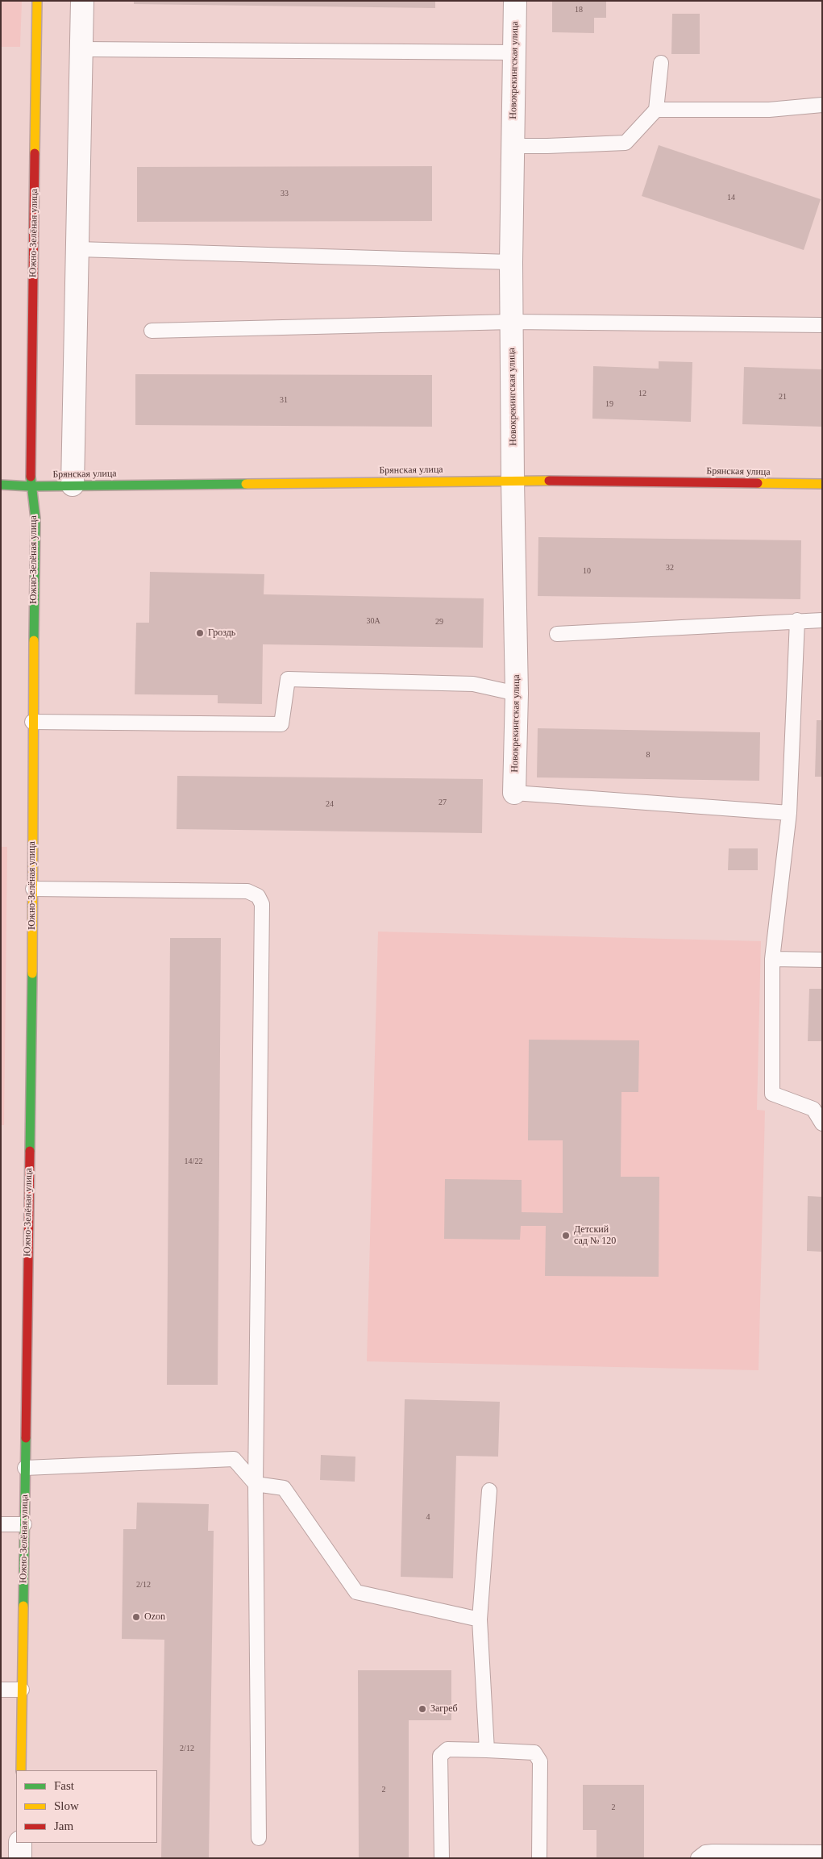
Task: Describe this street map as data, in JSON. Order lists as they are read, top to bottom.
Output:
{
  "streets": {
    "street": ["Новокрекингская улица", "Южно-Зелёная улица", "Брянская улица"]
  },
  "crossings": [
    ["Новокрекингская улица", "Брянская улица"],
    ["Южно-Зелёная улица", "Брянская улица"]
  ],
  "places": [
    "Гроздь",
    "Детский сад № 120",
    "Ozon",
    "Загреб"
  ],
  "house_numbers": [
    "18",
    "33",
    "14",
    "12",
    "21",
    "31",
    "19",
    "32",
    "10",
    "30А",
    "29",
    "8",
    "27",
    "24",
    "14/22",
    "4",
    "2/12",
    "2/12",
    "2",
    "2"
  ],
  "legend": ["Fast", "Slow", "Jam"]
}
